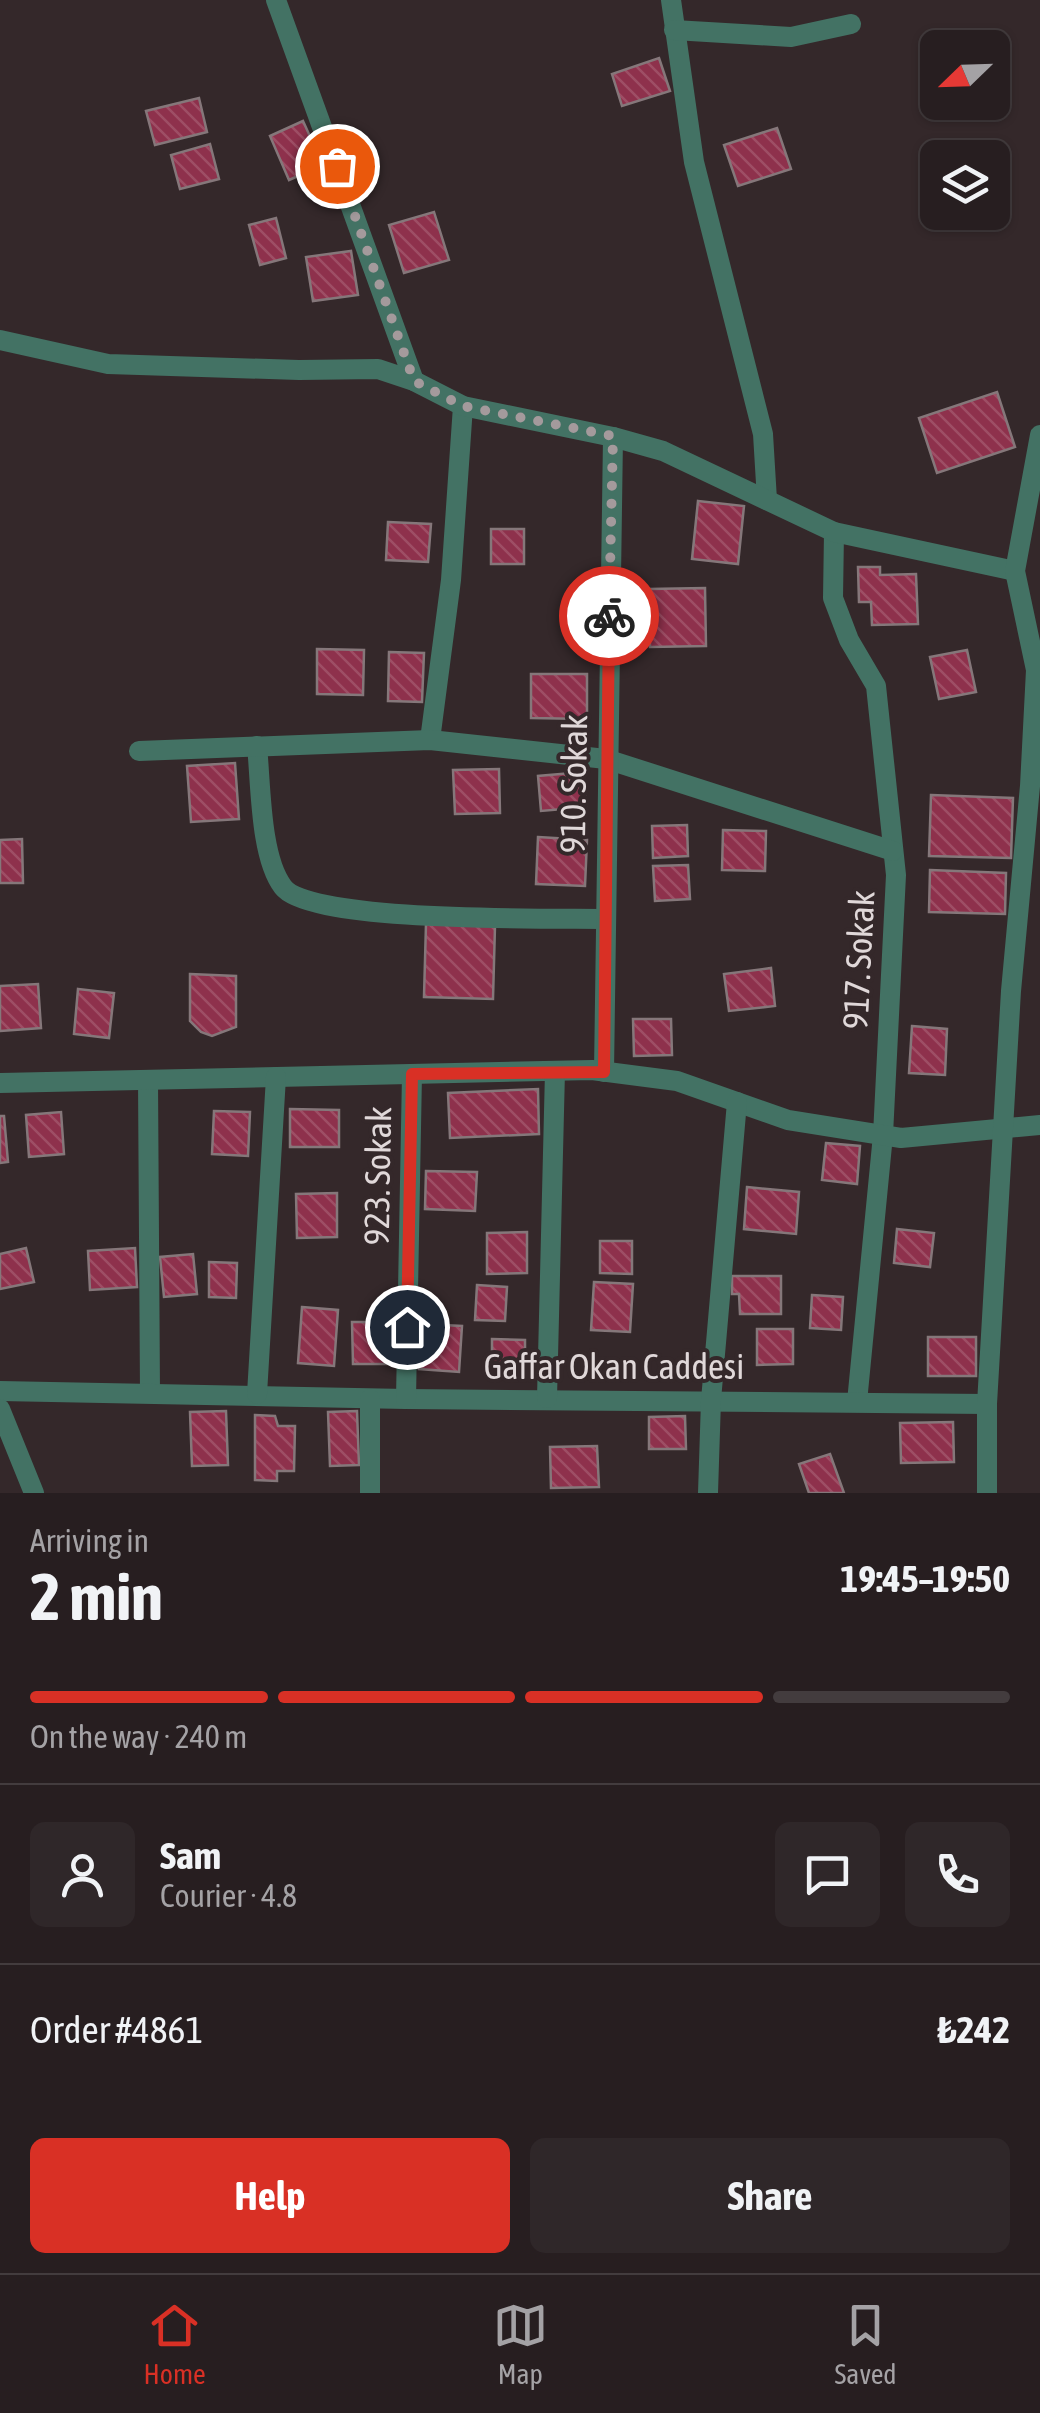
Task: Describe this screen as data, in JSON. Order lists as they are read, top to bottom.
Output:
{
  "streets": {
    "street": [
      "910. Sokak",
      "917. Sokak",
      "923. Sokak",
      "Gaffar Okan Caddesi"
    ]
  },
  "crossings": [
    ["917. Sokak", "Gaffar Okan Caddesi"],
    ["923. Sokak", "Gaffar Okan Caddesi"]
  ],
  "north": "bottom left",
  "page": {
    "heading": ["2 min", "Arriving in", "19:45–19:50"],
    "panel": [
      "Sam",
      "Courier · 4.8",
      "Order #4861",
      "₺242"
    ],
    "bar": "On the way · 240 m",
    "buttons": ["Help", "Share"],
    "tabs": ["Home", "Map", "Saved"]
  }
}
